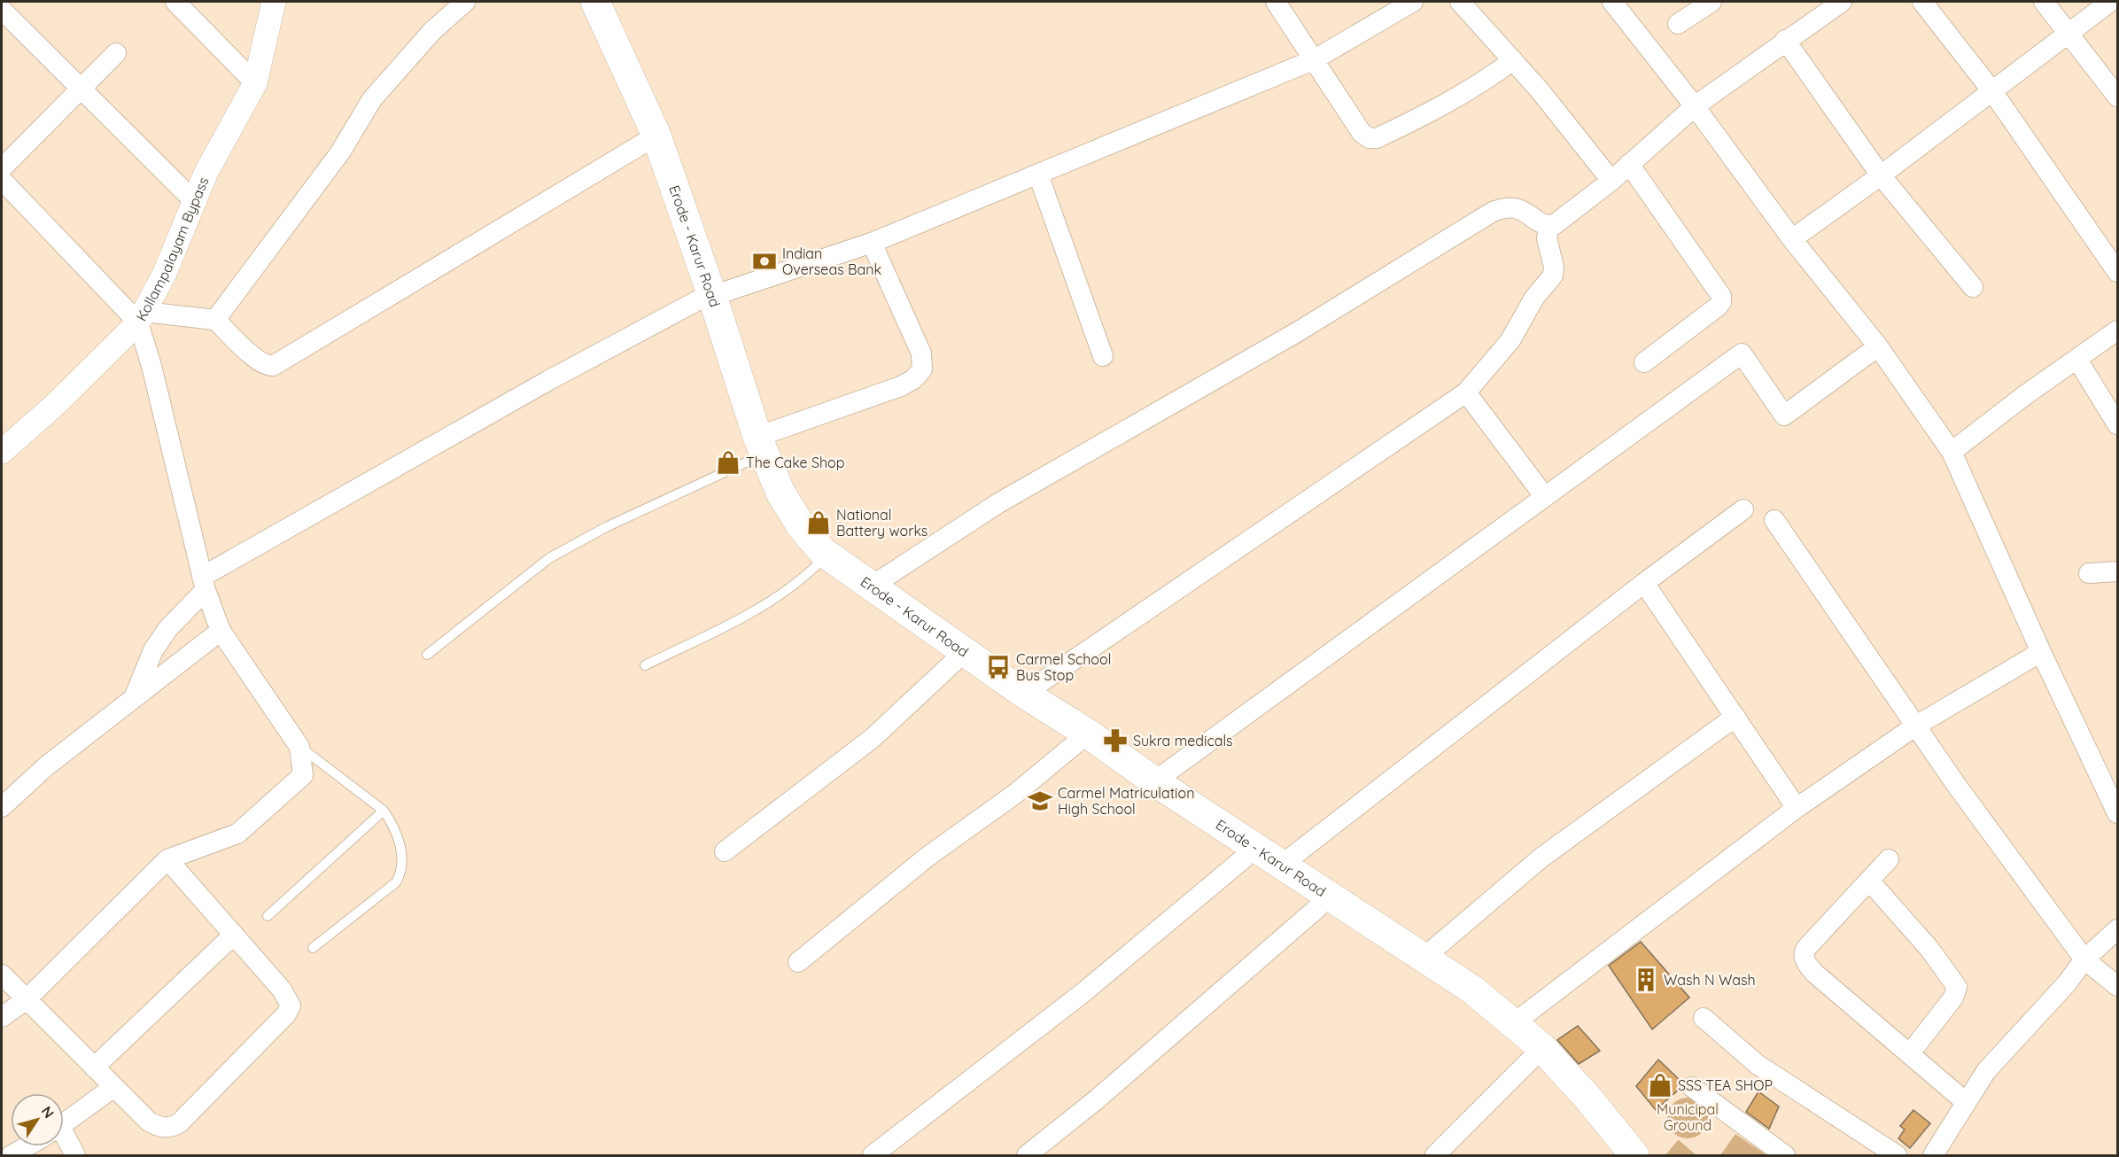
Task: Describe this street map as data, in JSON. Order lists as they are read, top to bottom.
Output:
{
  "streets": {
    "main road": ["Erode - Karur Road"],
    "street": ["Kollampalayam Bypass"]
  },
  "parks": ["Municipal Ground"],
  "places": {
    "bank": ["Indian Overseas Bank"],
    "shop": ["The Cake Shop", "National Battery works", "SSS TEA SHOP"],
    "bus stop": ["Carmel School Bus Stop"],
    "pharmacy": ["Sukra medicals"],
    "school or university": ["Carmel Matriculation High School"],
    "building": ["Wash N Wash"]
  },
  "north": "top right"
}
